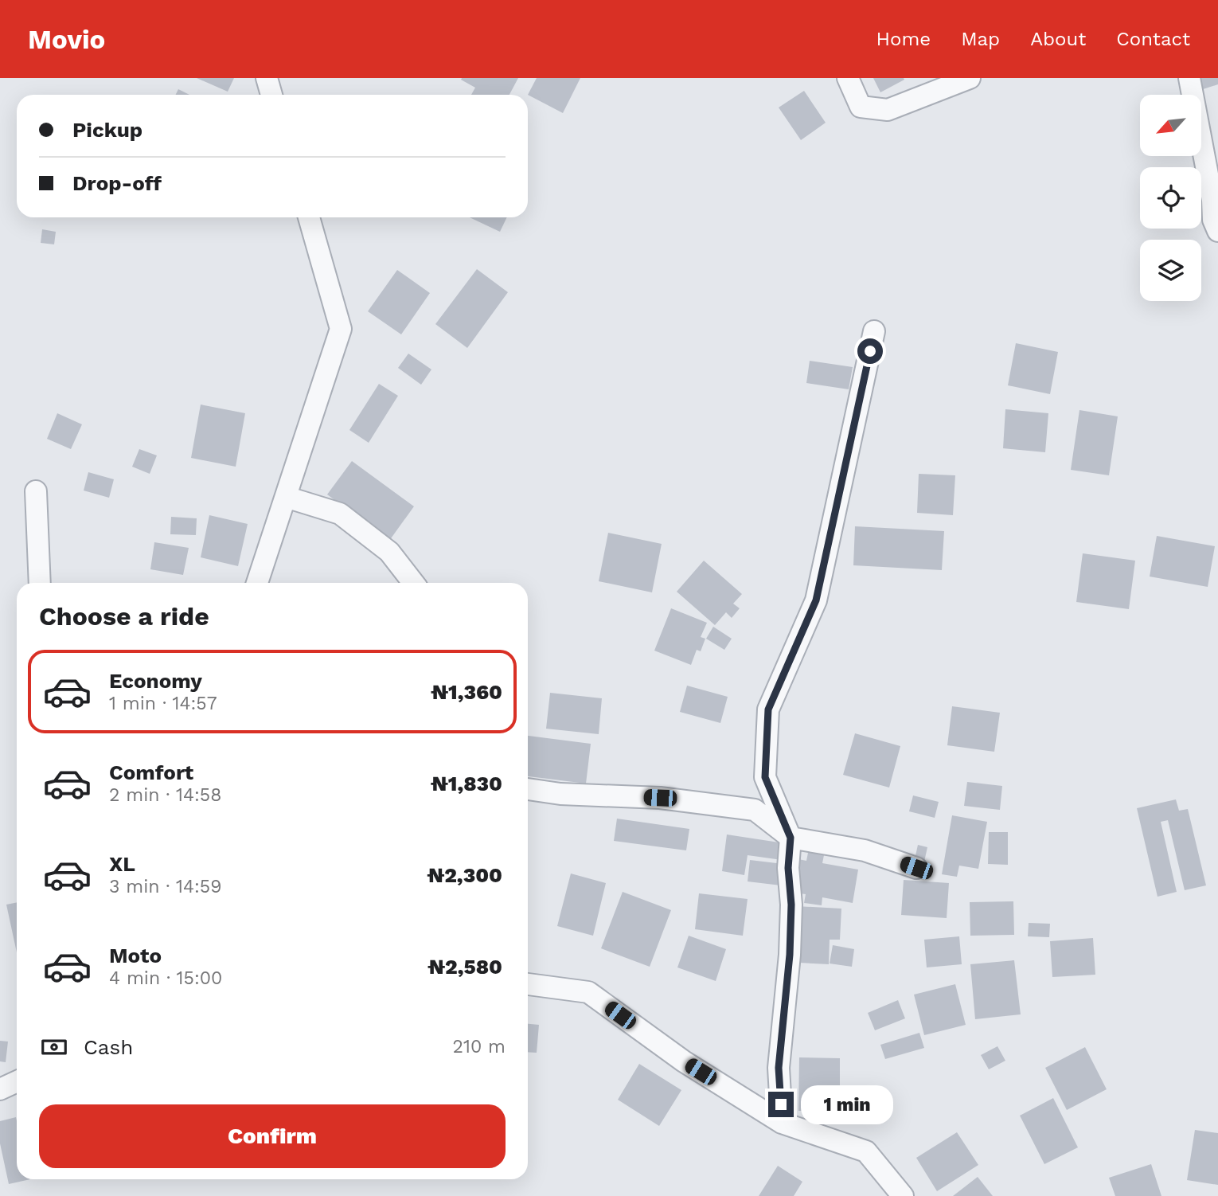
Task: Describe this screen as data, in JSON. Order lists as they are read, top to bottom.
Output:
{
  "north": "bottom left",
  "page": {
    "header": "Movio",
    "nav": [
      "Home",
      "Map",
      "About",
      "Contact"
    ],
    "banner": ["Pickup", "Drop-off"],
    "heading": "Choose a ride",
    "list": [
      {
        "name": "Economy",
        "note": "1 min · 14:57",
        "value": "₦1,360"
      },
      {
        "name": "Comfort",
        "note": "2 min · 14:58",
        "value": "₦1,830"
      },
      {
        "name": "XL",
        "note": "3 min · 14:59",
        "value": "₦2,300"
      },
      {
        "name": "Moto",
        "note": "4 min · 15:00",
        "value": "₦2,580"
      }
    ],
    "pay": ["Cash", "210 m"],
    "bubble": "1 min",
    "buttons": "Confirm"
  }
}
